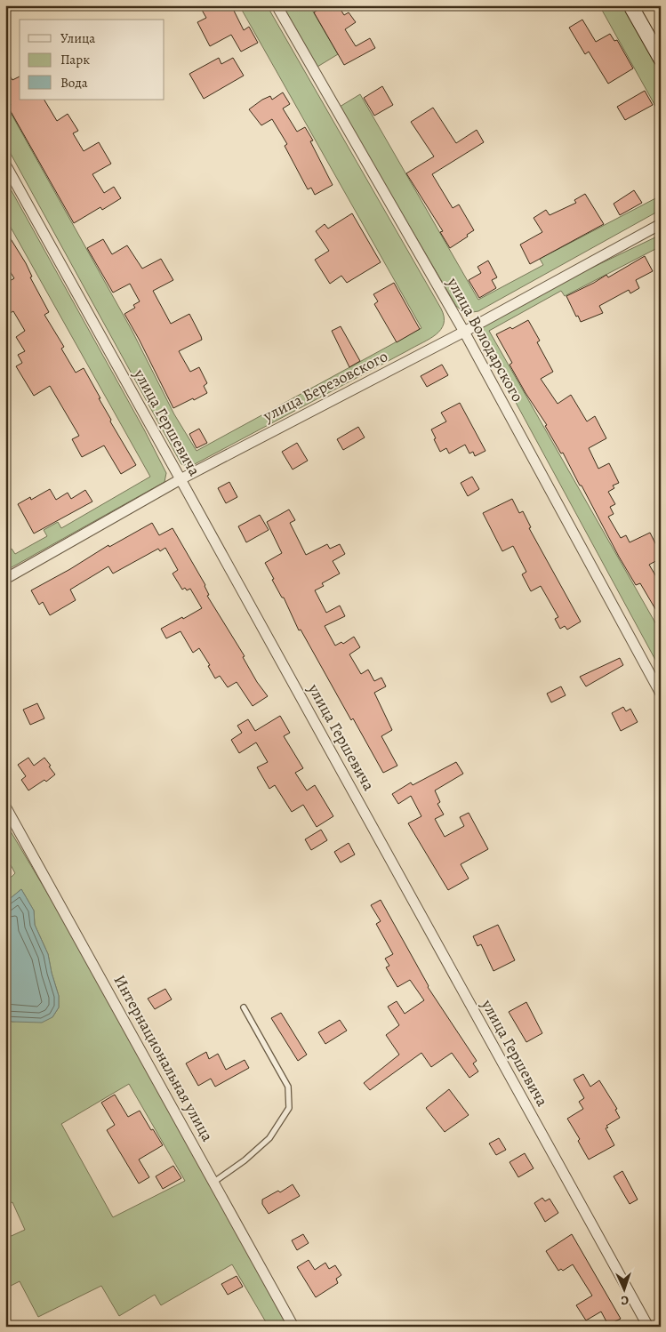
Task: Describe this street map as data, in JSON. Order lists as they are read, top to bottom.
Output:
{
  "streets": {
    "street": [
      "улица Володарского",
      "улица Березовского",
      "улица Гершевича",
      "Интернациональная улица"
    ]
  },
  "crossings": [
    ["улица Володарского", "улица Березовского"],
    ["улица Березовского", "улица Гершевича"]
  ],
  "legend": ["Улица", "Парк", "Вода"],
  "north": "bottom"
}
